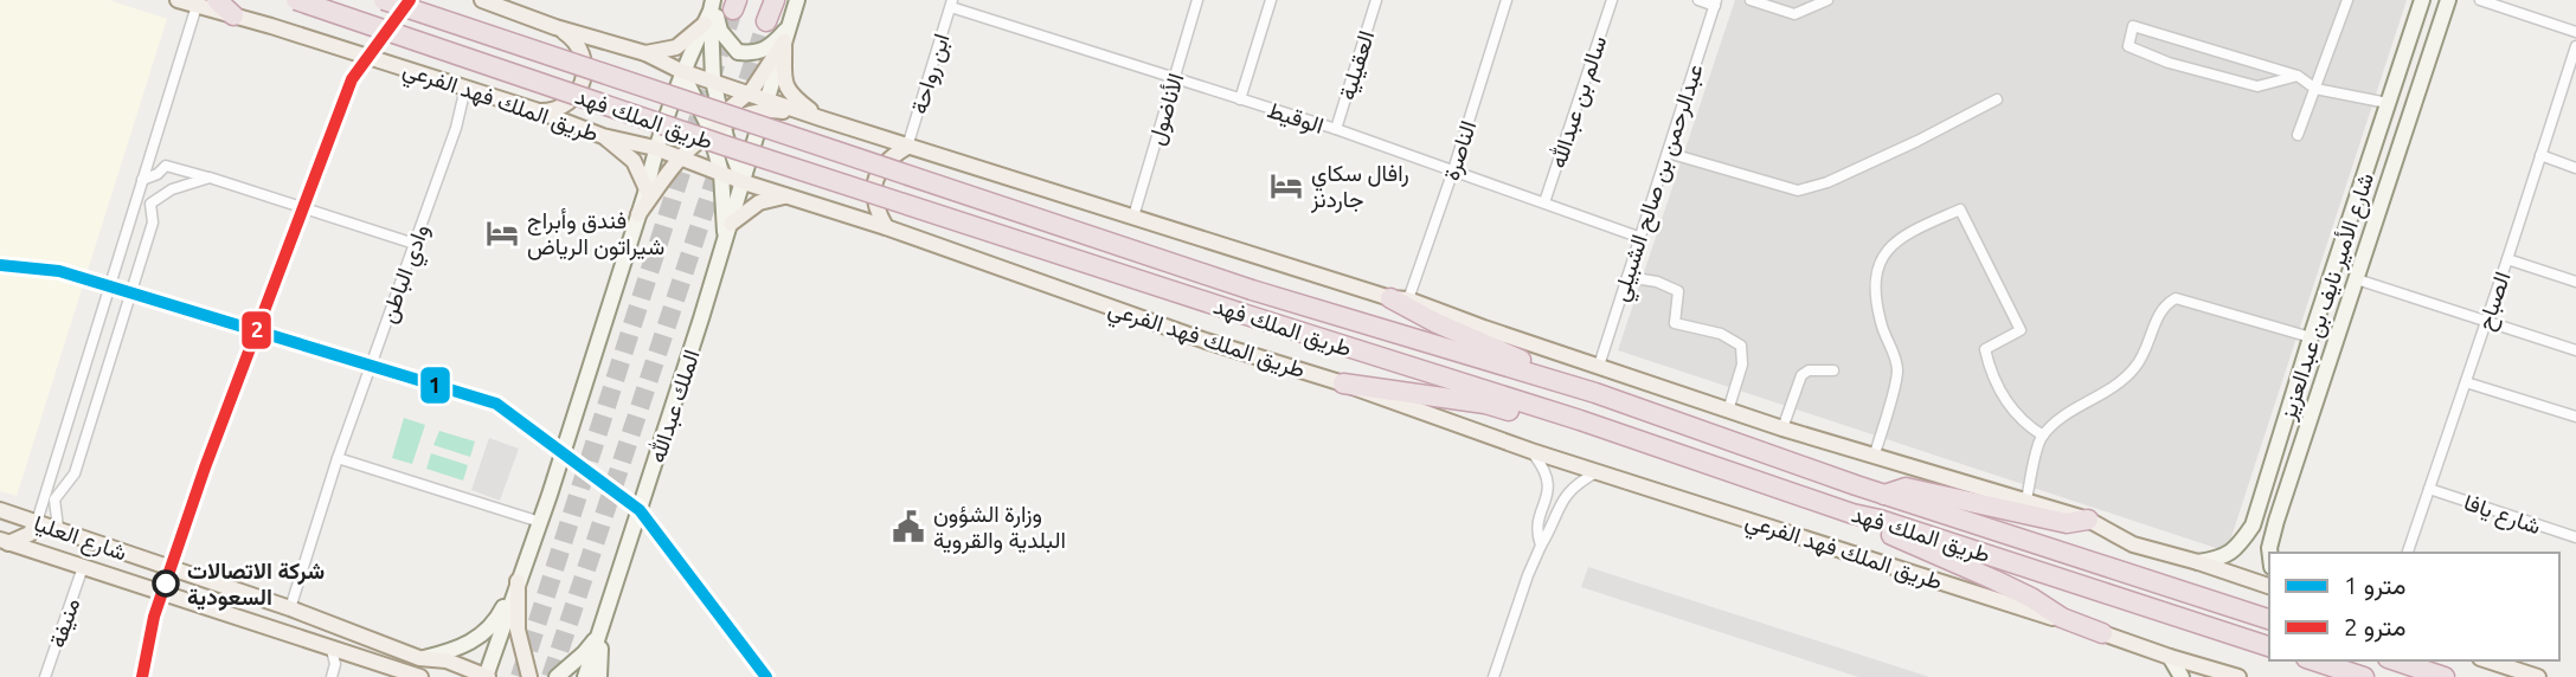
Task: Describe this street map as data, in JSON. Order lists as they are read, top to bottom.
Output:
{
  "streets": {
    "highway": ["طريق الملك فهد"],
    "main road": [
      "طريق الملك فهد الفرعي",
      "شارع الأمير نايف بن عبدالعزيز",
      "الملك عبدالله",
      "شارع العليا"
    ],
    "street": [
      "العقيلية",
      "ابن رواحة",
      "سالم بن عبدالله",
      "الأناضول",
      "الوقيط",
      "الناصرة",
      "عبدالرحمن بن صالح الشبيلي",
      "وادي الباطن",
      "الصباح",
      "شارع يافا",
      "منيفة"
    ]
  },
  "crossings": [
    ["العقيلية", "الوقيط"],
    ["ابن رواحة", "الوقيط"],
    ["طريق الملك فهد الفرعي", "وادي الباطن"],
    ["طريق الملك فهد الفرعي", "الملك عبدالله"],
    ["سالم بن عبدالله", "الوقيط"],
    ["الأناضول", "الوقيط"],
    ["الوقيط", "الناصرة"],
    ["الوقيط", "عبدالرحمن بن صالح الشبيلي"],
    ["وادي الباطن", "شارع العليا"],
    ["الصباح", "شارع يافا"],
    ["شارع العليا", "منيفة"]
  ],
  "places": {
    "hotel": ["رافال سكاي جاردنز", "فندق وأبراج شيراتون الرياض"],
    "public building": ["وزارة الشؤون البلدية والقروية"],
    "other": ["شركة الاتصالات السعودية"]
  },
  "lines": ["metro line 2", "metro line 1"],
  "legend": ["مترو 1", "مترو 2"]
}
